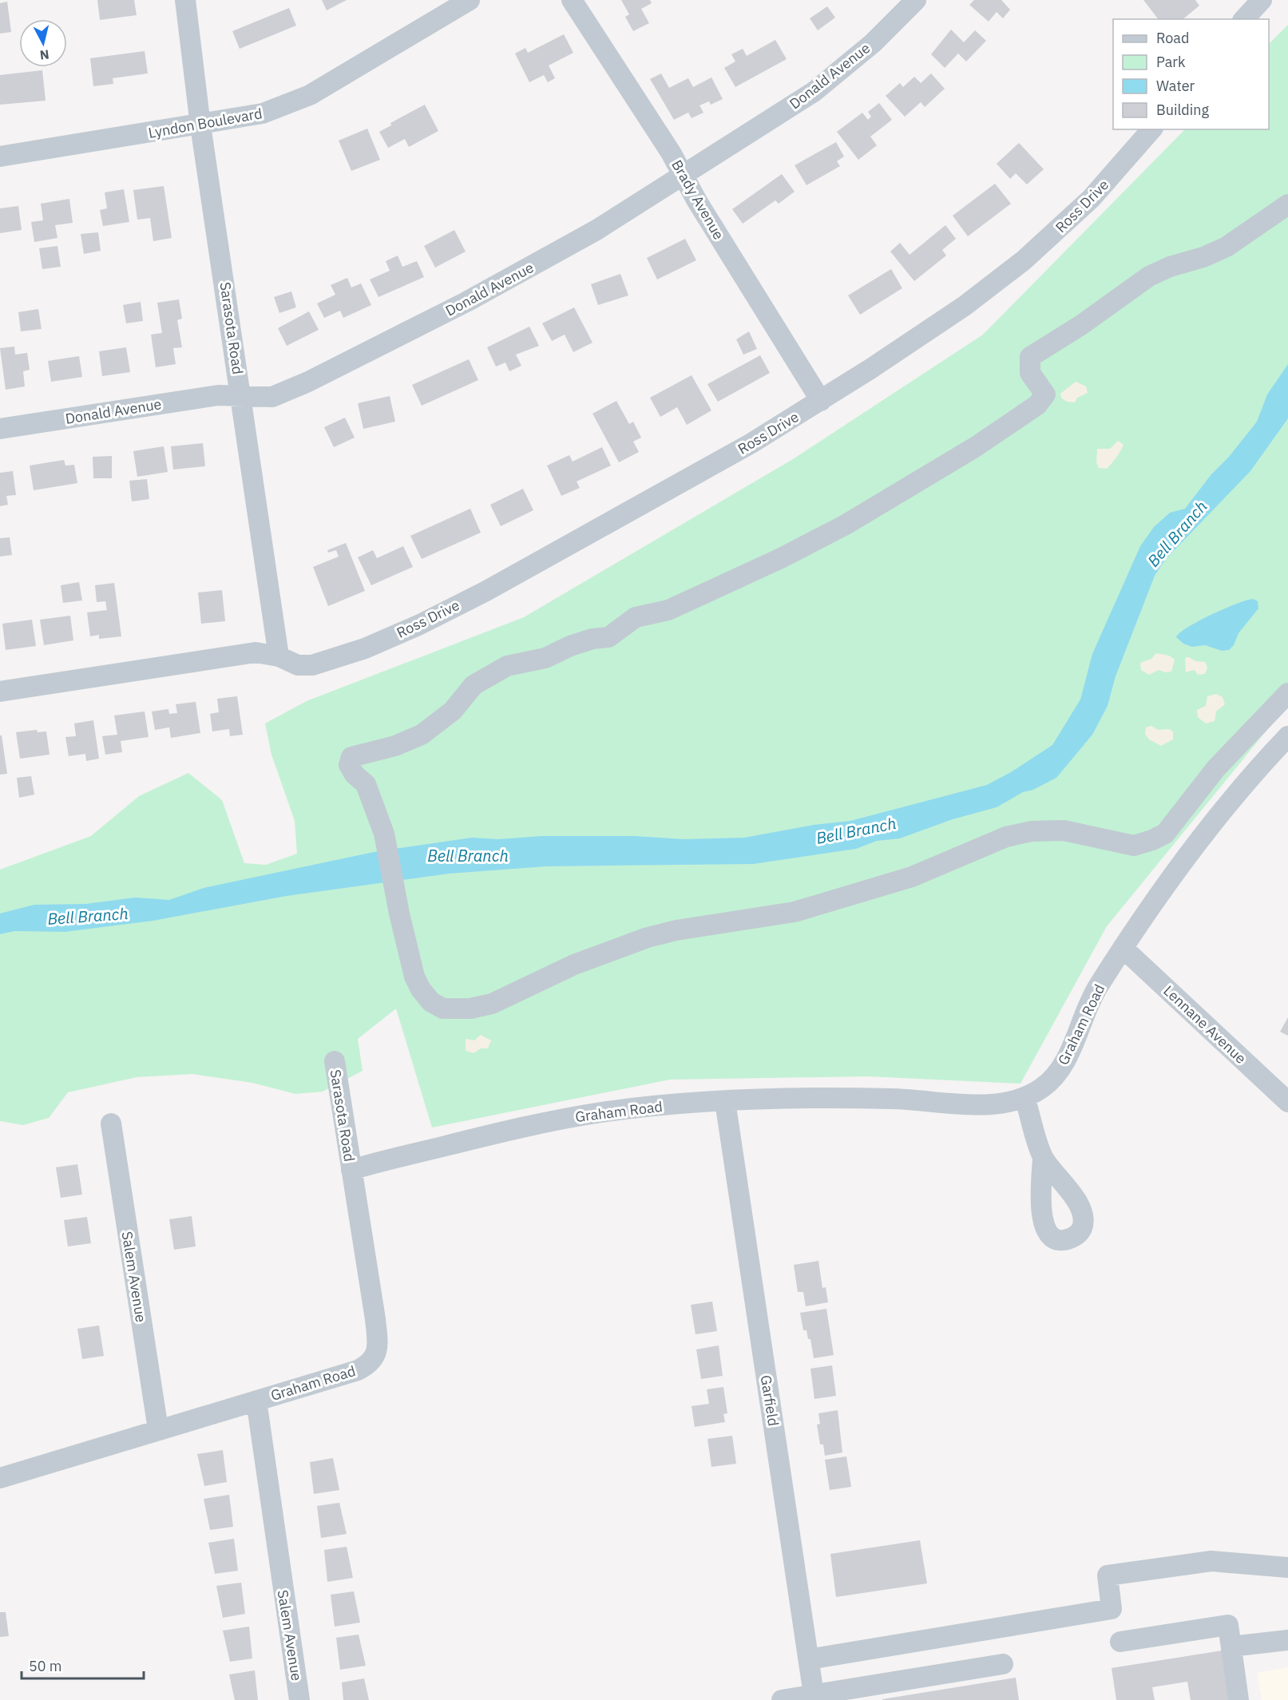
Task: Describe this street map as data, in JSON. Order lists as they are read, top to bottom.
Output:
{
  "streets": {
    "street": [
      "Donald Avenue",
      "Lyndon Boulevard",
      "Brady Avenue",
      "Ross Drive",
      "Sarasota Road",
      "Graham Road",
      "Lennane Avenue",
      "Salem Avenue",
      "Garfield"
    ]
  },
  "crossings": [
    ["Donald Avenue", "Brady Avenue"],
    ["Donald Avenue", "Sarasota Road"],
    ["Lyndon Boulevard", "Sarasota Road"],
    ["Brady Avenue", "Ross Drive"],
    ["Ross Drive", "Sarasota Road"],
    ["Sarasota Road", "Graham Road"],
    ["Graham Road", "Lennane Avenue"],
    ["Graham Road", "Salem Avenue"],
    ["Graham Road", "Garfield"]
  ],
  "water": ["Bell Branch"],
  "legend": [
    "Road",
    "Park",
    "Water",
    "Building"
  ],
  "scale_bar": "50 m",
  "north": "bottom"
}
